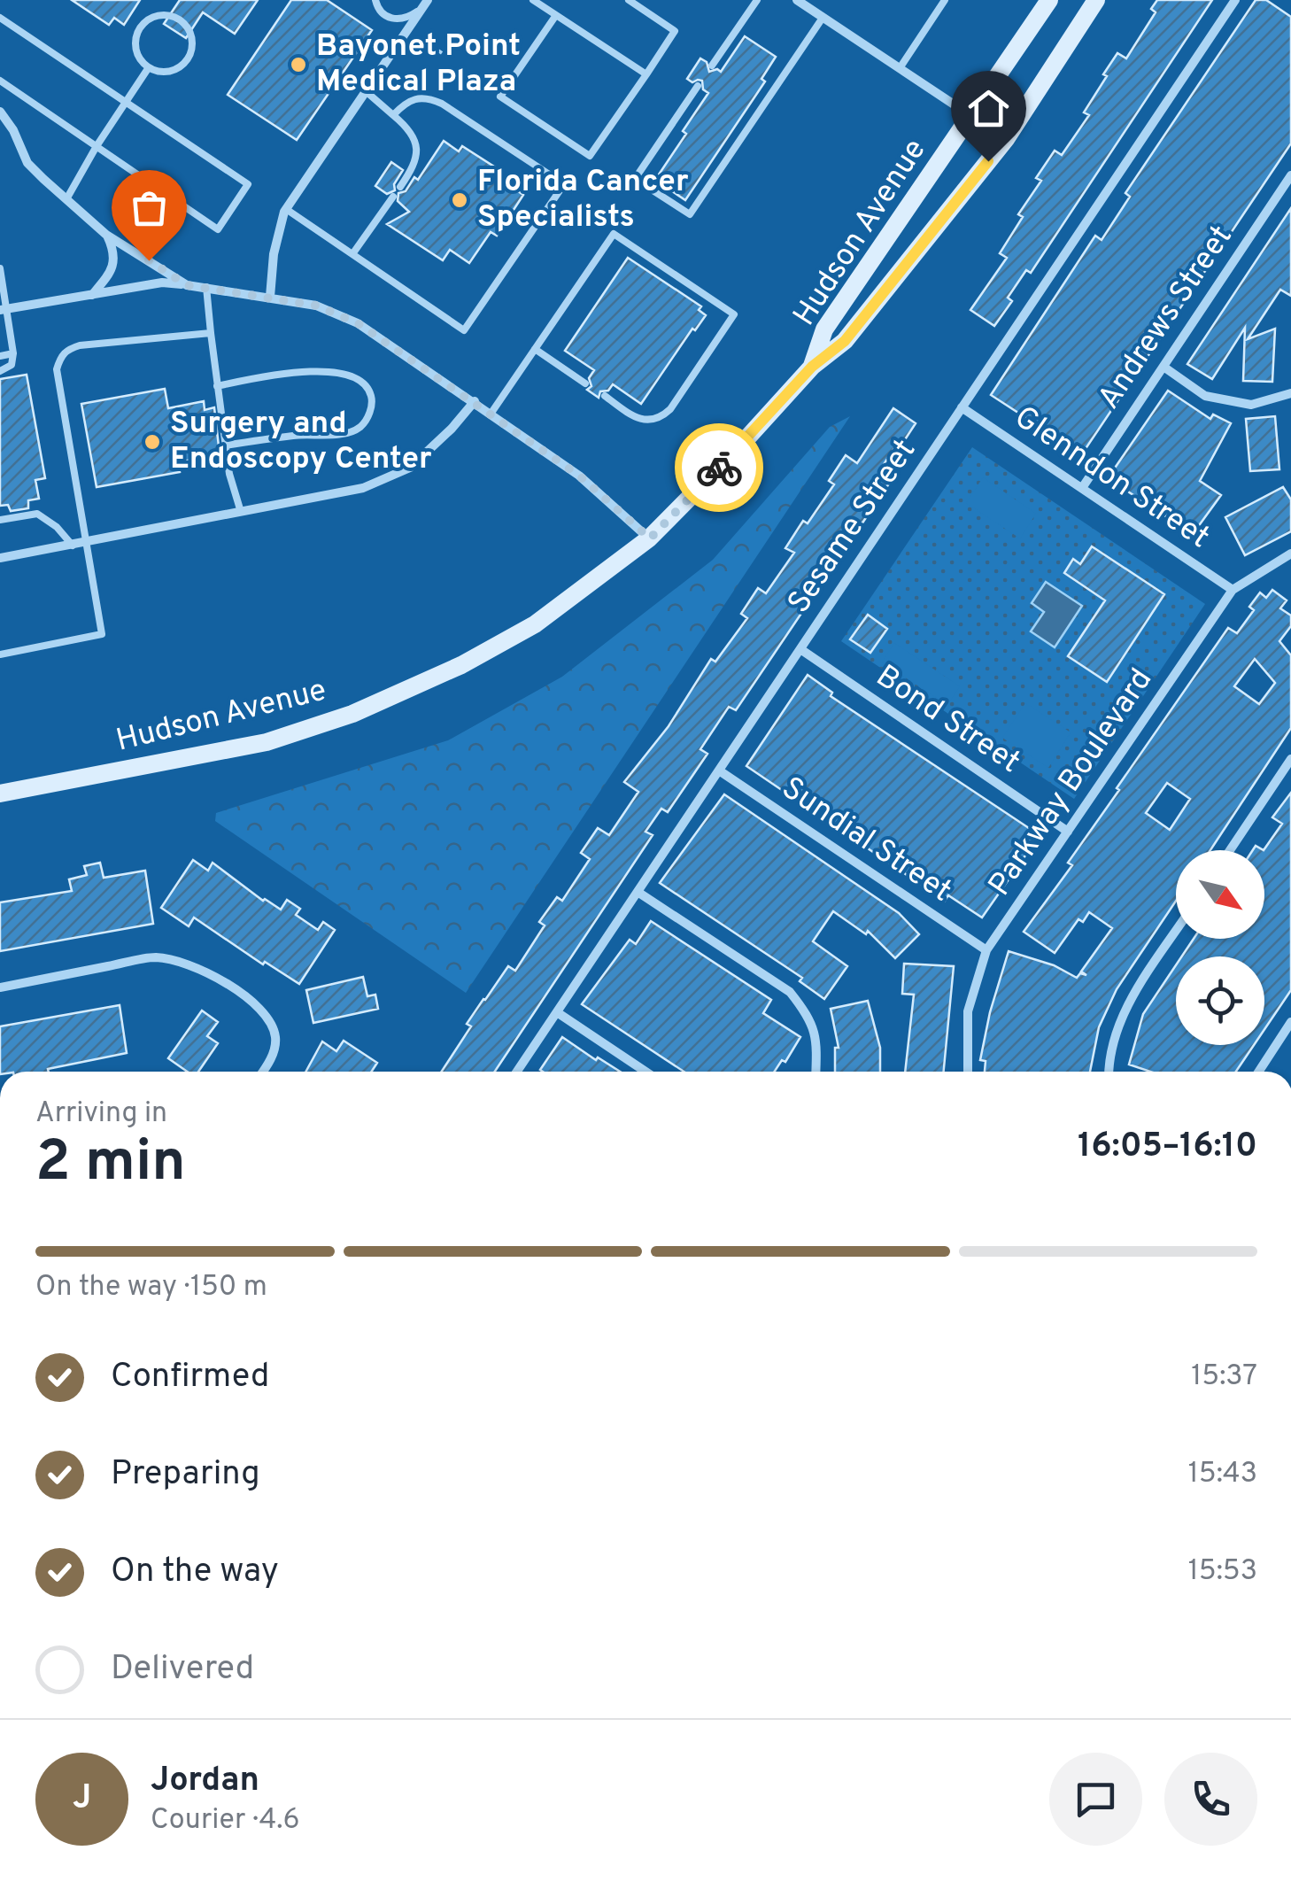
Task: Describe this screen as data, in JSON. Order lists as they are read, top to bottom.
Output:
{
  "streets": {
    "street": [
      "Hudson Avenue",
      "Andrews Street",
      "Glenndon Street",
      "Sesame Street",
      "Bond Street",
      "Parkway Boulevard",
      "Sundial Street"
    ]
  },
  "crossings": [
    ["Andrews Street", "Glenndon Street"],
    ["Glenndon Street", "Sesame Street"],
    ["Glenndon Street", "Parkway Boulevard"],
    ["Sesame Street", "Bond Street"],
    ["Sesame Street", "Sundial Street"],
    ["Bond Street", "Parkway Boulevard"],
    ["Parkway Boulevard", "Sundial Street"]
  ],
  "places": ["Bayonet Point Medical Plaza", "Florida Cancer Specialists", "Surgery and Endoscopy Center"],
  "north": "bottom right",
  "page": {
    "heading": ["2 min", "Arriving in", "16:05–16:10"],
    "panel": ["Jordan", "Courier · 4.6"],
    "bar": "On the way · 150 m",
    "list": [
      ["Confirmed", "15:37"],
      ["Preparing", "15:43"],
      ["On the way", "15:53"],
      "Delivered"
    ],
    "round": "J"
  }
}
